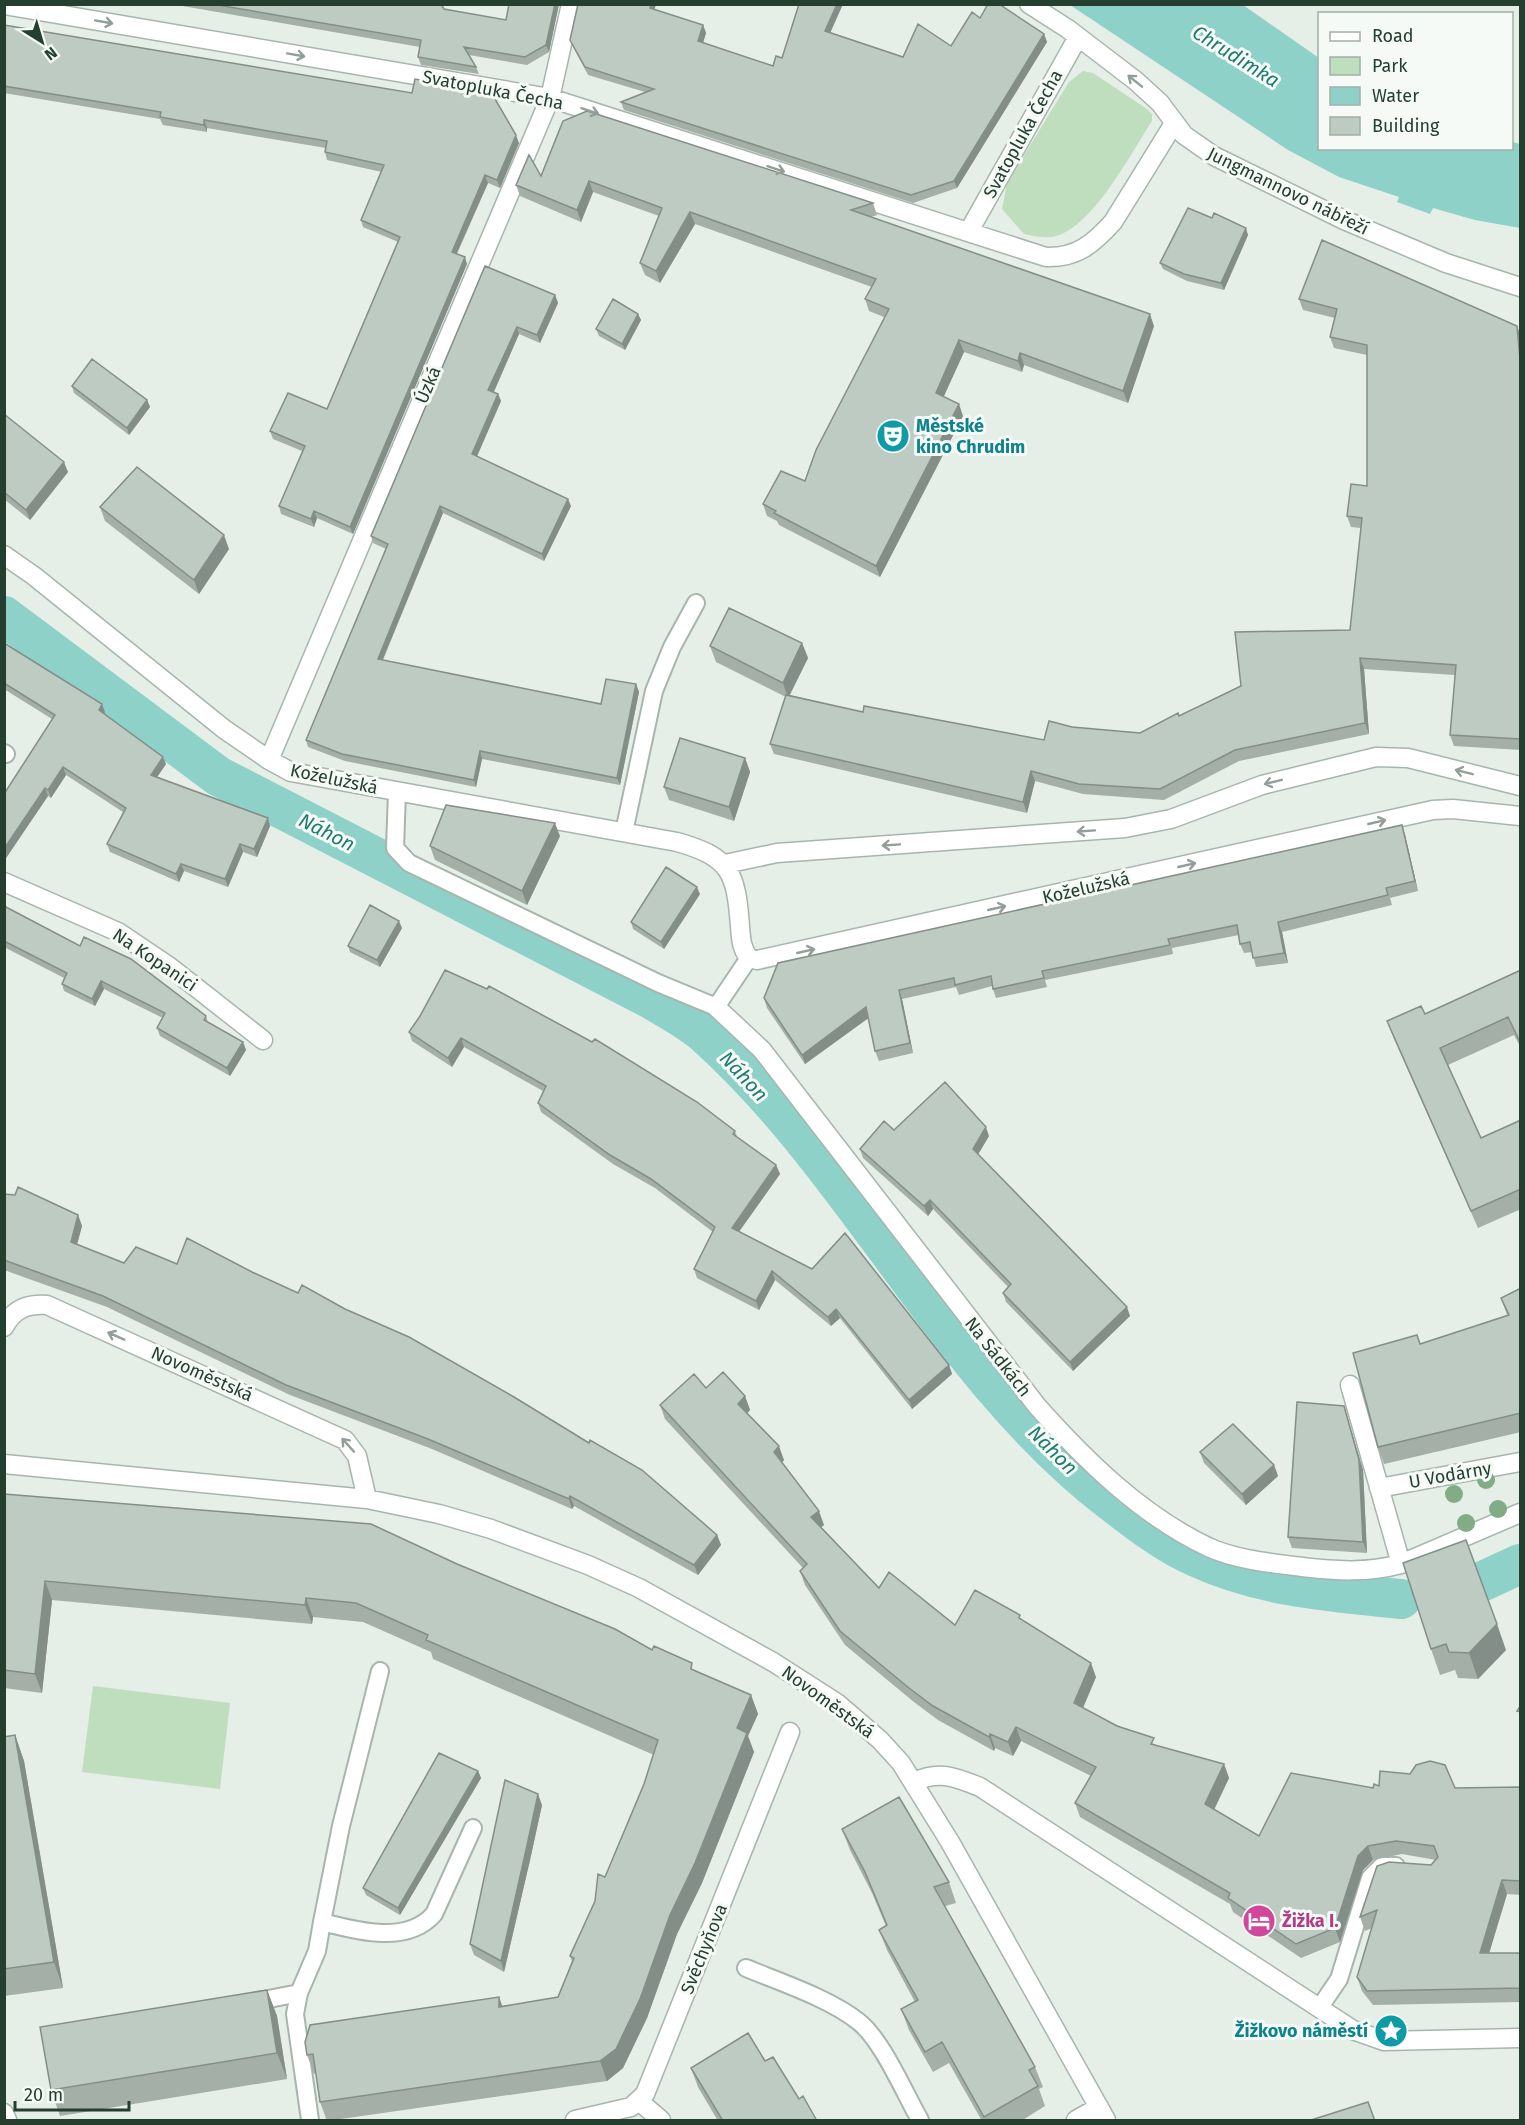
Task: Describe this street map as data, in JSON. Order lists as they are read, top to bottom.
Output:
{
  "streets": {
    "street": [
      "Svatopluka Čecha",
      "Jungmannovo nábřeží",
      "Úzká",
      "Koželužská",
      "Na Kopanici",
      "Na Sádkách",
      "Novoměstská",
      "U Vodárny",
      "Svěchyňova"
    ]
  },
  "crossings": [
    ["Svatopluka Čecha", "Jungmannovo nábřeží"],
    ["Svatopluka Čecha", "Úzká"],
    ["Úzká", "Koželužská"]
  ],
  "one_way": ["Svatopluka Čecha"],
  "water": ["Chrudimka", "Náhon"],
  "places": {
    "theatre": ["Městské kino Chrudim"],
    "hotel": ["Žižka I."],
    "place": ["Žižkovo náměstí"]
  },
  "legend": [
    "Road",
    "Park",
    "Water",
    "Building"
  ],
  "scale_bar": "20 m",
  "north": "bottom right"
}
